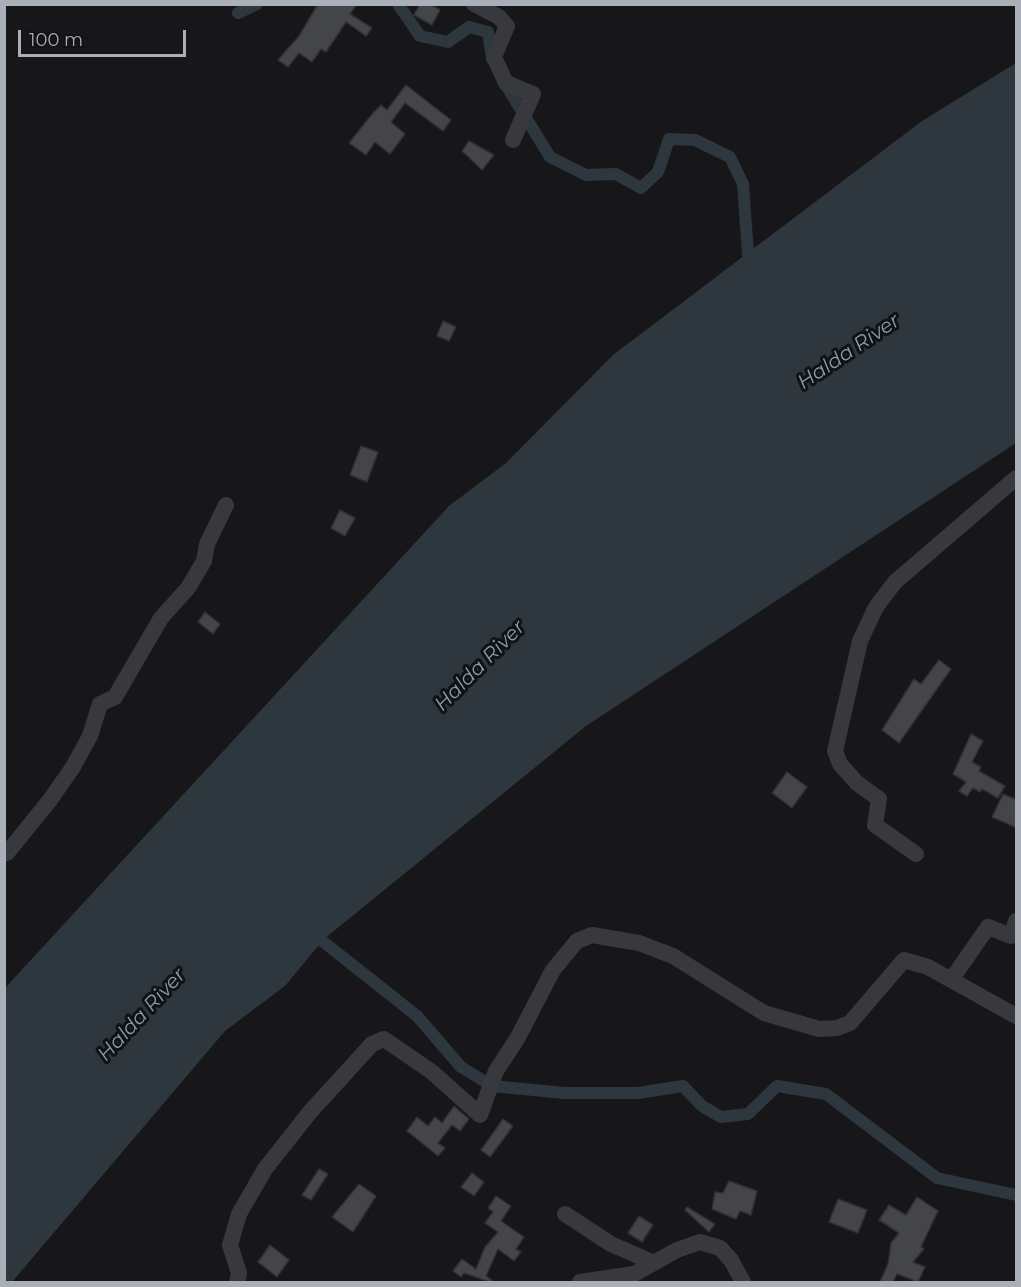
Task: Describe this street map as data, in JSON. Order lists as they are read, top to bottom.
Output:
{
  "water": ["Halda River"],
  "scale_bar": "100 m"
}
